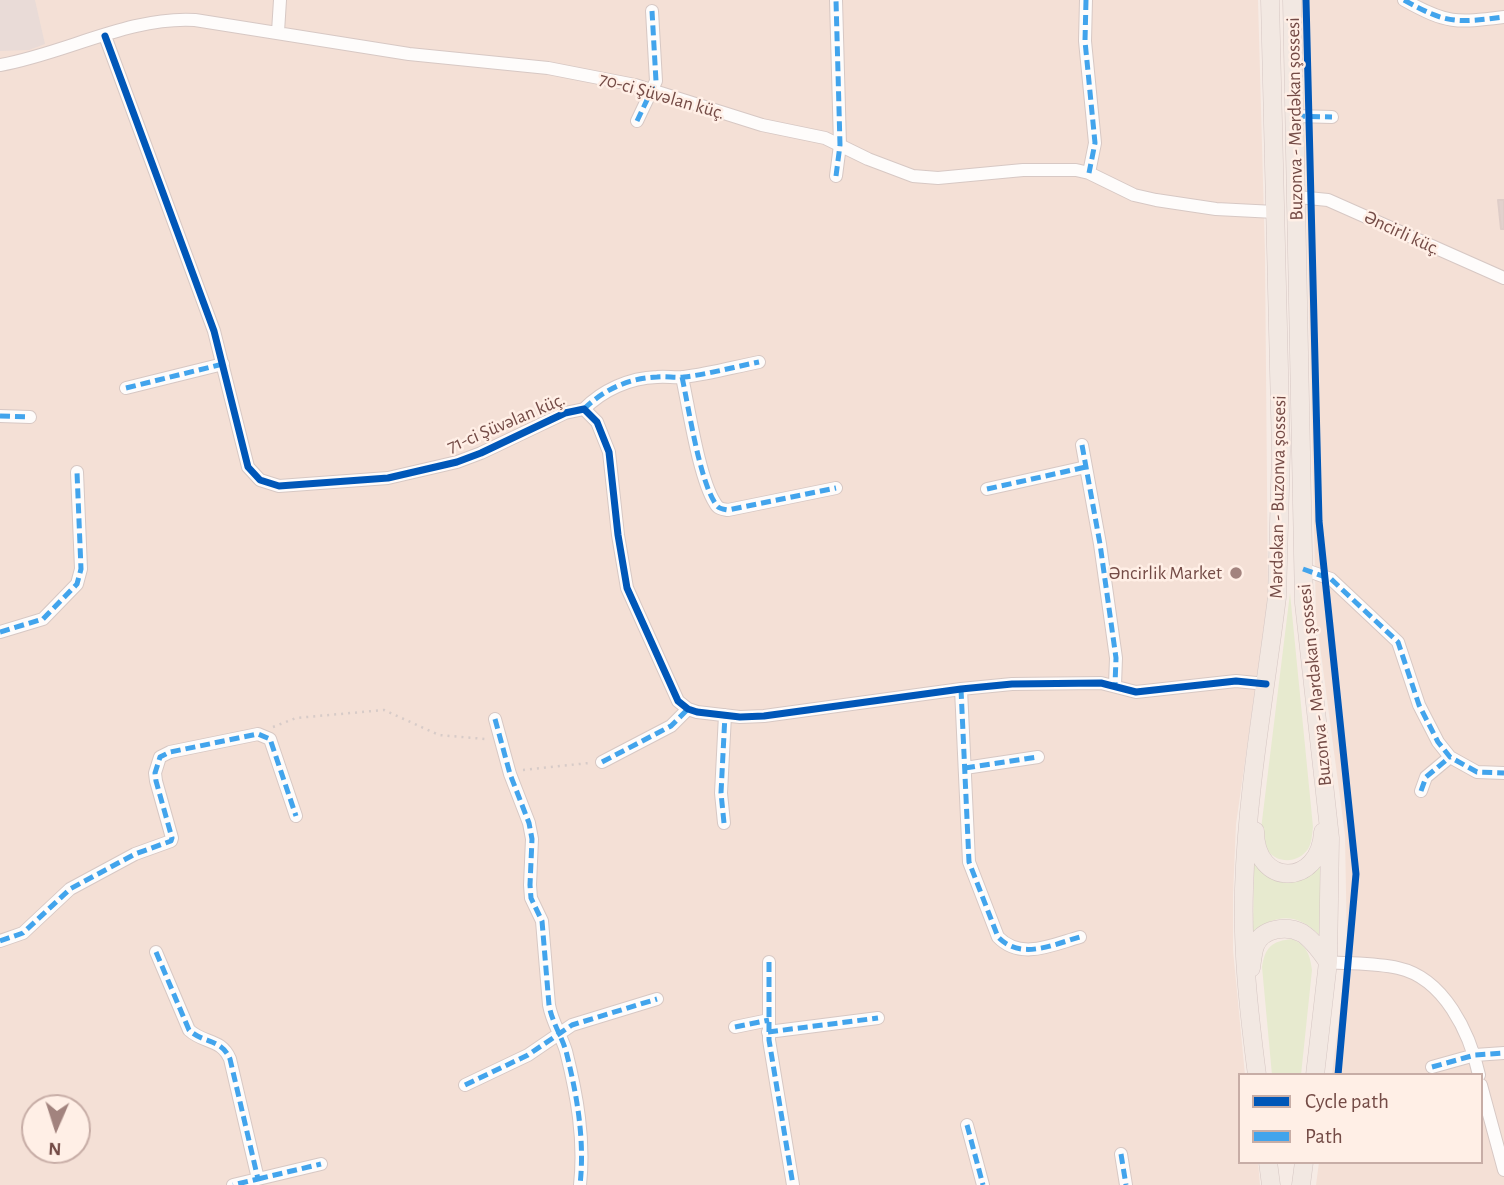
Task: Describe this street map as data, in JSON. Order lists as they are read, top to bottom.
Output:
{
  "streets": {
    "main road": ["Buzonva - Mərdəkan şossesi", "Mərdəkan - Buzonva şossesi"],
    "street": ["70-ci Şüvəlan küç.", "Əncirli küç.", "71-ci Şüvəlan küç."]
  },
  "crossings": [
    ["70-ci Şüvəlan küç.", "71-ci Şüvəlan küç."],
    ["70-ci Şüvəlan küç.", "Mərdəkan - Buzonva şossesi"],
    ["Buzonva - Mərdəkan şossesi", "Əncirli küç."]
  ],
  "places": ["Əncirlik Market"],
  "legend": ["Cycle path", "Path"],
  "north": "bottom"
}
